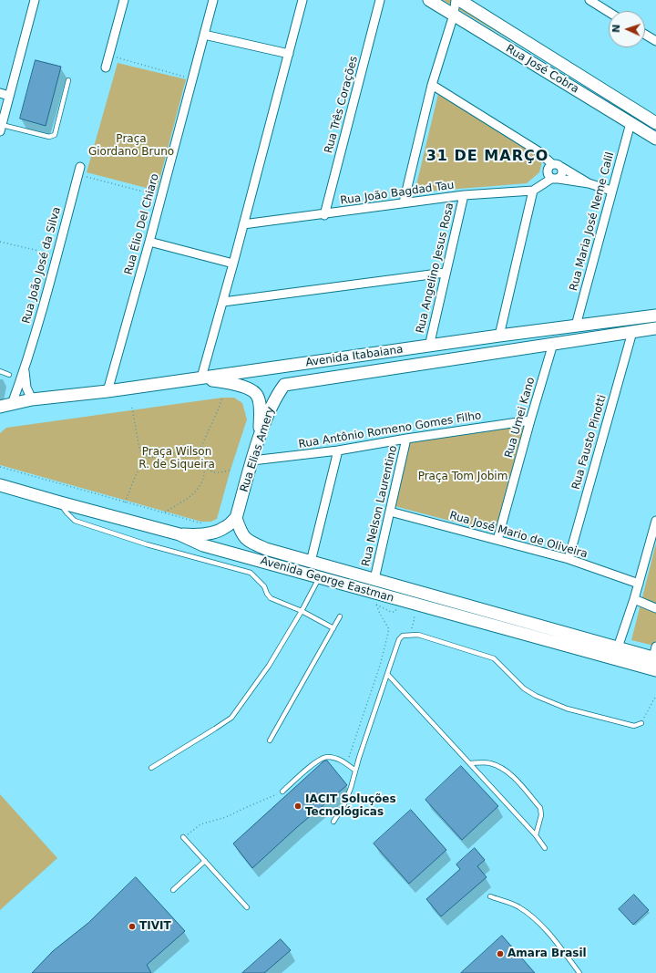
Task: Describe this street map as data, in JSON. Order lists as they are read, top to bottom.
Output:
{
  "streets": {
    "main road": [
      "Rua José Cobra",
      "Avenida Itabaiana",
      "Rua Elias Amery",
      "Avenida George Eastman"
    ],
    "street": [
      "Rua Três Corações",
      "Rua João Bagdad Tau",
      "Rua Maria José Neme Calil",
      "Rua Élio Del Chiaro",
      "Rua João José da Silva",
      "Rua Angelino Jesus Rosa",
      "Rua Umei Kano",
      "Rua Antônio Romeno Gomes Filho",
      "Rua Fausto Pinotti",
      "Rua Nelson Laurentino",
      "Rua José Mario de Oliveira"
    ]
  },
  "crossings": [
    ["Rua José Cobra", "Rua Maria José Neme Calil"],
    ["Rua Três Corações", "Rua João Bagdad Tau"],
    ["Rua João Bagdad Tau", "Rua Angelino Jesus Rosa"],
    ["Rua Maria José Neme Calil", "Avenida Itabaiana"],
    ["Rua Élio Del Chiaro", "Avenida Itabaiana"],
    ["Rua João José da Silva", "Avenida Itabaiana"],
    ["Rua Angelino Jesus Rosa", "Avenida Itabaiana"],
    ["Avenida Itabaiana", "Rua Umei Kano"],
    ["Avenida Itabaiana", "Rua Fausto Pinotti"],
    ["Avenida Itabaiana", "Rua Elias Amery"],
    ["Rua Umei Kano", "Rua Antônio Romeno Gomes Filho"],
    ["Rua Umei Kano", "Rua José Mario de Oliveira"],
    ["Rua Antônio Romeno Gomes Filho", "Rua Elias Amery"],
    ["Rua Antônio Romeno Gomes Filho", "Rua Nelson Laurentino"],
    ["Rua Fausto Pinotti", "Rua José Mario de Oliveira"],
    ["Rua Elias Amery", "Avenida George Eastman"],
    ["Rua Nelson Laurentino", "Rua José Mario de Oliveira"],
    ["Rua Nelson Laurentino", "Avenida George Eastman"]
  ],
  "districts": ["31 DE MARÇO"],
  "parks": ["Praça Giordano Bruno", "Praça Wilson R. de Siqueira", "Praça Tom Jobim"],
  "places": ["IACIT Soluções Tecnológicas", "TIVIT", "Amara Brasil"],
  "north": "left"
}
